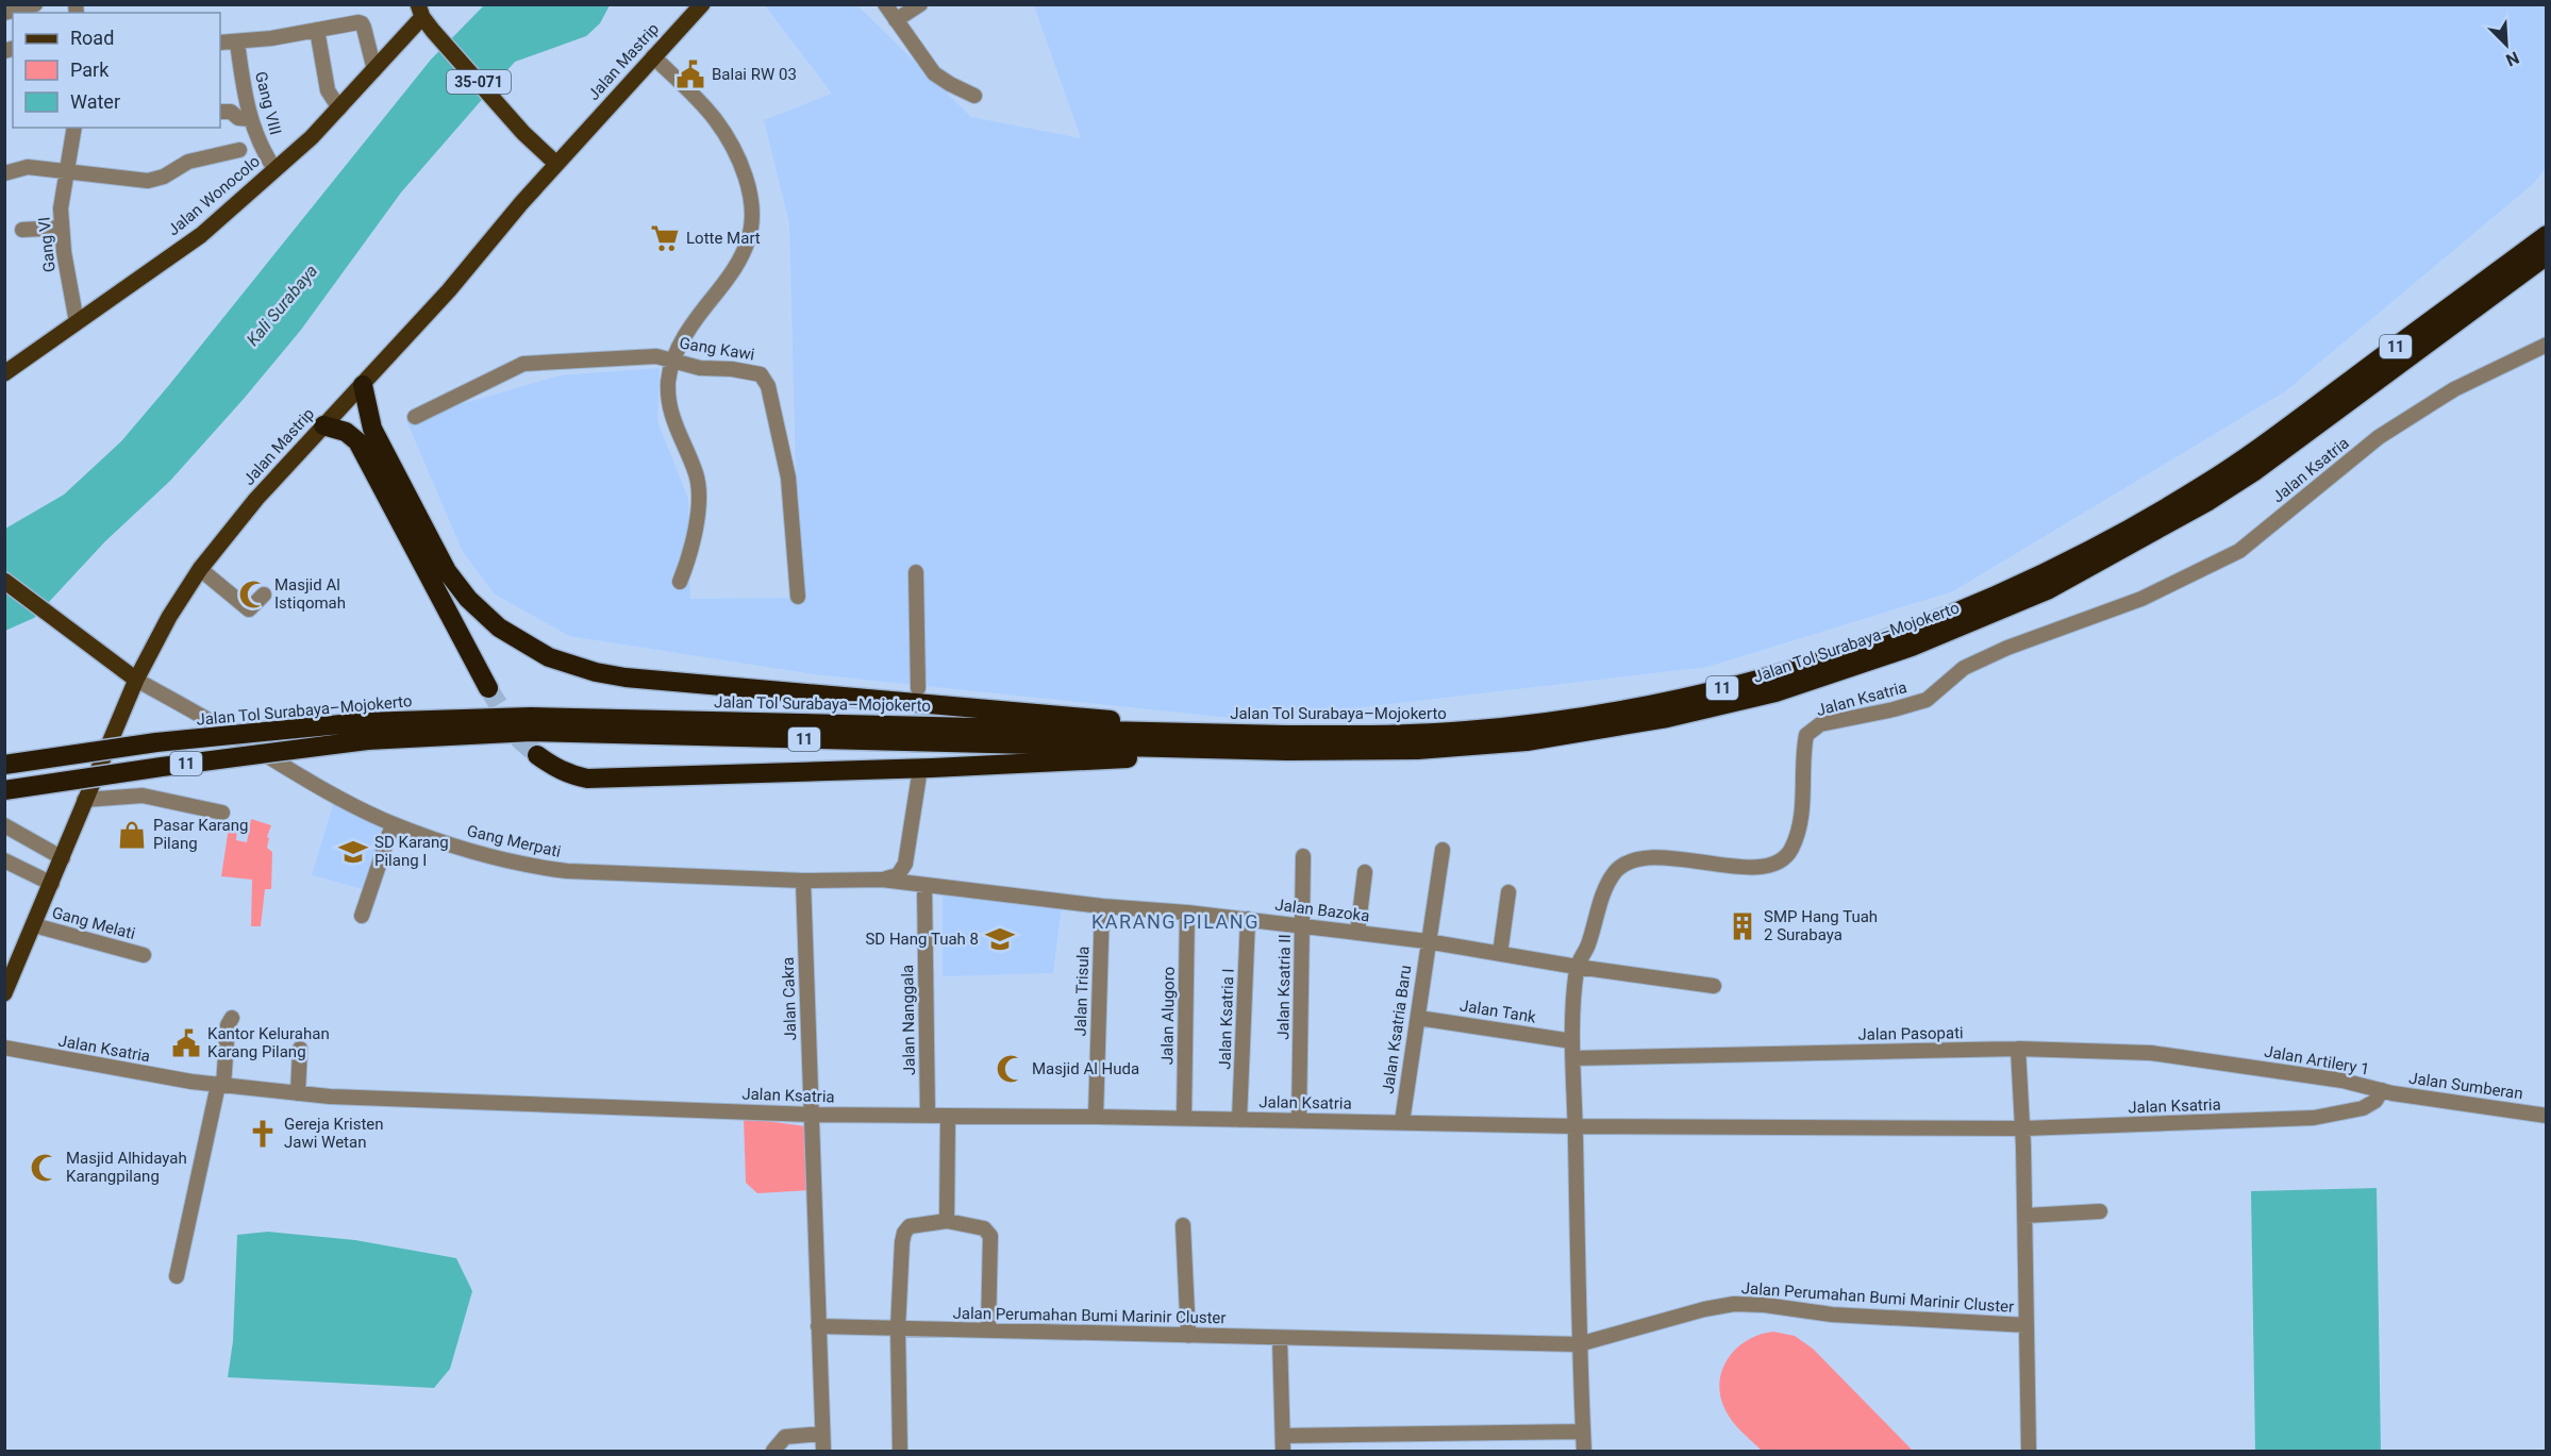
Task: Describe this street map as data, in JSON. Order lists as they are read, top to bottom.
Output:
{
  "streets": {
    "highway": ["11", "Jalan Tol Surabaya–Mojokerto"],
    "main road": ["Jalan Mastrip", "35-071", "Jalan Wonocolo"],
    "street": [
      "Gang VIII",
      "Gang VI",
      "Gang Kawi",
      "Jalan Ksatria",
      "Gang Merpati",
      "Jalan Bazoka",
      "Gang Melati",
      "Jalan Ksatria II",
      "Jalan Trisula",
      "Jalan Cakra",
      "Jalan Tank",
      "Jalan Alugoro",
      "Jalan Ksatria I",
      "Jalan Nanggala",
      "Jalan Ksatria Baru",
      "Jalan Pasopati",
      "Jalan Artilery 1",
      "Jalan Sumberan",
      "Jalan Perumahan Bumi Marinir Cluster"
    ]
  },
  "crossings": [
    ["Jalan Mastrip", "35-071"],
    ["Jalan Mastrip", "Gang Merpati"],
    ["Jalan Mastrip", "Gang Melati"],
    ["35-071", "Jalan Wonocolo"],
    ["Gang VIII", "Jalan Wonocolo"],
    ["Jalan Wonocolo", "Gang VI"],
    ["Jalan Ksatria", "Jalan Bazoka"],
    ["Jalan Ksatria", "Jalan Ksatria II"],
    ["Jalan Ksatria", "Jalan Trisula"],
    ["Jalan Ksatria", "Jalan Cakra"],
    ["Jalan Ksatria", "Jalan Tank"],
    ["Jalan Ksatria", "Jalan Alugoro"],
    ["Jalan Ksatria", "Jalan Ksatria I"],
    ["Jalan Ksatria", "Jalan Nanggala"],
    ["Jalan Ksatria", "Jalan Ksatria Baru"],
    ["Jalan Ksatria", "Jalan Pasopati"],
    ["Jalan Ksatria", "Jalan Artilery 1"],
    ["Jalan Ksatria", "Jalan Sumberan"],
    ["Jalan Ksatria", "Jalan Perumahan Bumi Marinir Cluster"],
    ["Gang Merpati", "Jalan Bazoka"],
    ["Gang Merpati", "Jalan Cakra"],
    ["Gang Merpati", "Jalan Nanggala"],
    ["Jalan Bazoka", "Jalan Ksatria II"],
    ["Jalan Bazoka", "Jalan Trisula"],
    ["Jalan Bazoka", "Jalan Alugoro"],
    ["Jalan Bazoka", "Jalan Ksatria I"],
    ["Jalan Bazoka", "Jalan Nanggala"],
    ["Jalan Bazoka", "Jalan Ksatria Baru"],
    ["Jalan Tank", "Jalan Ksatria Baru"],
    ["Jalan Pasopati", "Jalan Artilery 1"],
    ["Jalan Pasopati", "Jalan Perumahan Bumi Marinir Cluster"],
    ["Jalan Artilery 1", "Jalan Sumberan"]
  ],
  "districts": ["KARANG PILANG"],
  "water": ["Kali Surabaya"],
  "places": {
    "public building": ["Balai RW 03", "Kantor Kelurahan Karang Pilang"],
    "supermarket": ["Lotte Mart"],
    "mosque": ["Masjid Al Istiqomah", "Masjid Al Huda", "Masjid Alhidayah Karangpilang"],
    "shop": ["Pasar Karang Pilang"],
    "school or university": ["SD Karang Pilang I", "SD Hang Tuah 8"],
    "building": ["SMP Hang Tuah 2 Surabaya"],
    "church": ["Gereja Kristen Jawi Wetan"]
  },
  "legend": ["Road", "Park", "Water"],
  "north": "bottom right"
}
